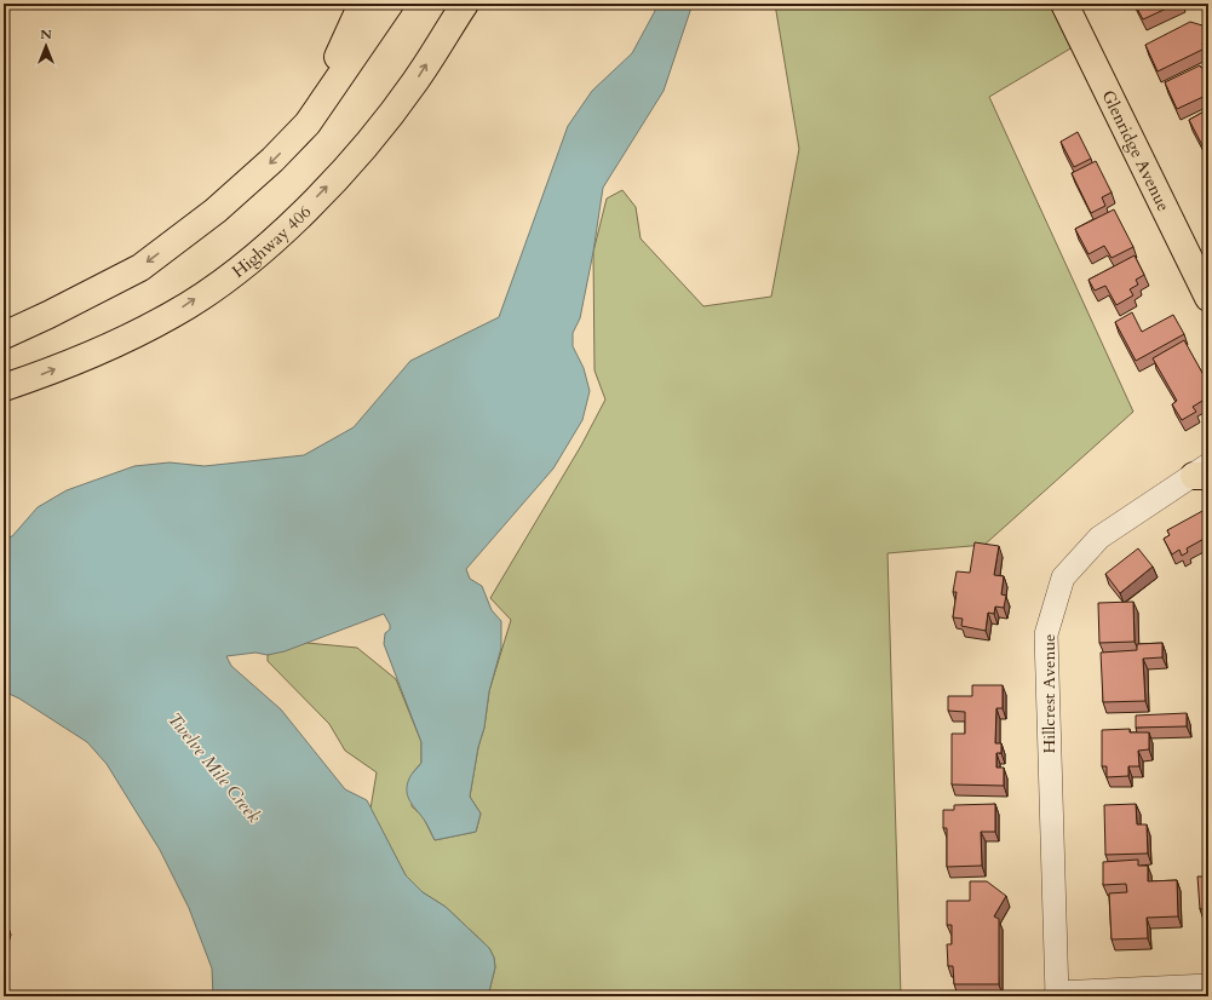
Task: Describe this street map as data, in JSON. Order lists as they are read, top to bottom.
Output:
{
  "streets": {
    "main road": ["Glenridge Avenue", "Highway 406"],
    "street": ["Hillcrest Avenue"]
  },
  "water": ["Twelve Mile Creek"],
  "north": "top"
}
